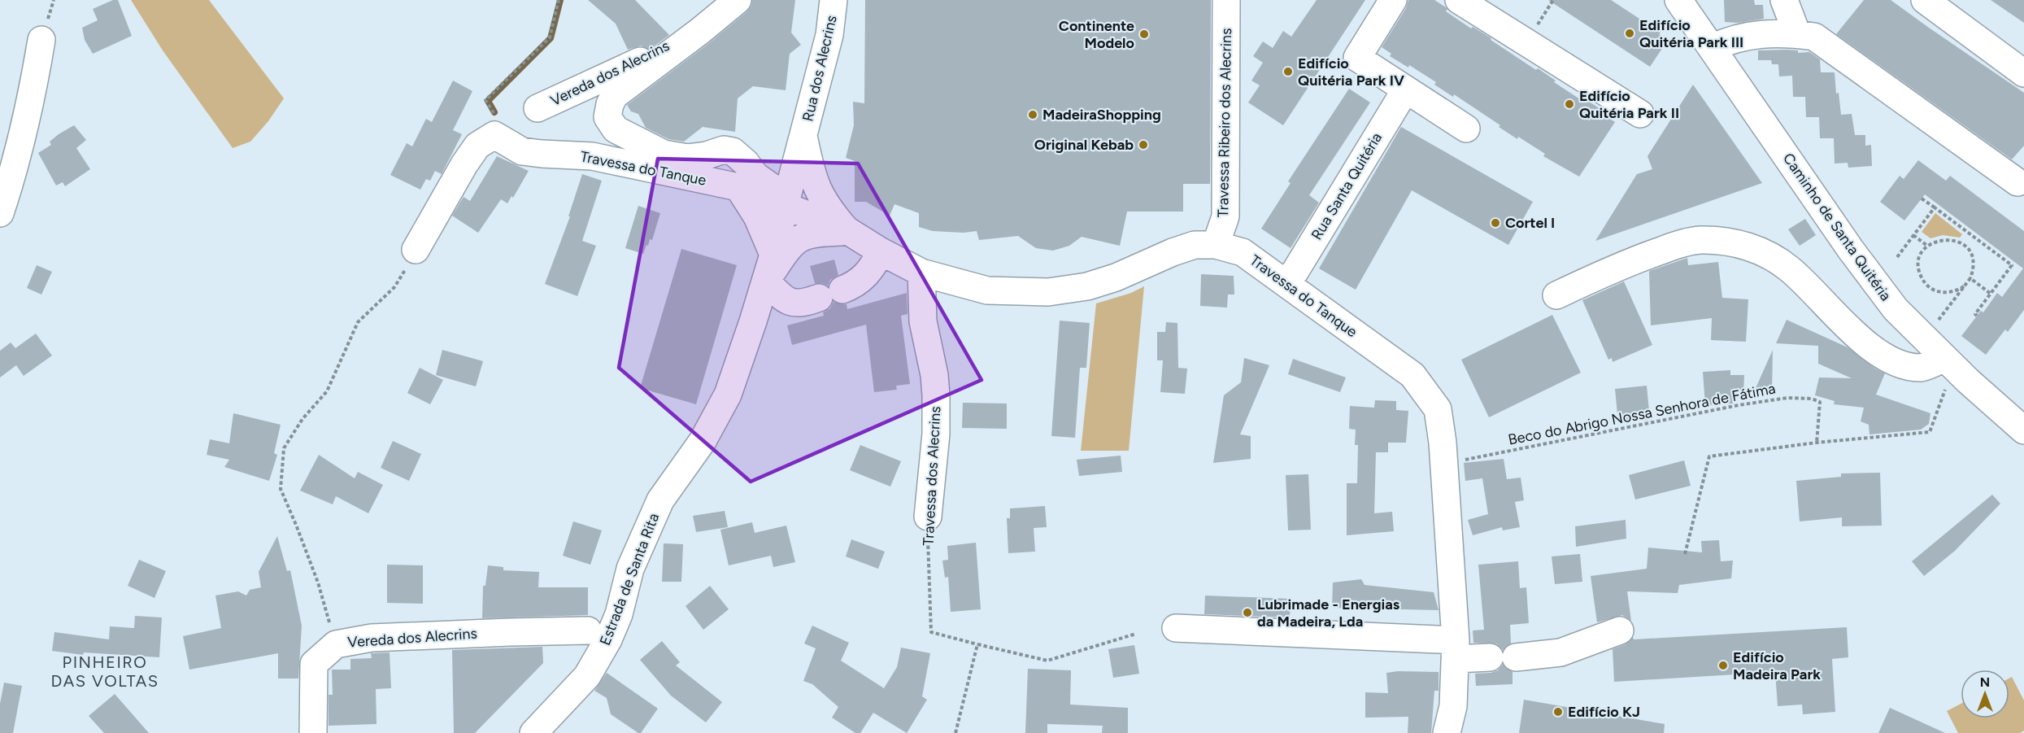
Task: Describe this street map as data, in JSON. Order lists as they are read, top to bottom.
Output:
{
  "streets": {
    "street": [
      "Rua dos Alecrins",
      "Vereda dos Alecrins",
      "Travessa Ribeiro dos Alecrins",
      "Travessa do Tanque",
      "Rua Santa Quitéria",
      "Caminho de Santa Quitéria",
      "Travessa dos Alecrins",
      "Estrada de Santa Rita"
    ],
    "path": ["Beco do Abrigo Nossa Senhora de Fátima"]
  },
  "crossings": [
    ["Rua dos Alecrins", "Travessa do Tanque"],
    ["Rua dos Alecrins", "Estrada de Santa Rita"],
    ["Travessa Ribeiro dos Alecrins", "Travessa do Tanque"],
    ["Travessa do Tanque", "Rua Santa Quitéria"],
    ["Travessa do Tanque", "Travessa dos Alecrins"],
    ["Travessa do Tanque", "Estrada de Santa Rita"]
  ],
  "districts": ["PINHEIRO DAS VOLTAS"],
  "places": [
    "Edifício Quitéria Park III",
    "Continente Modelo",
    "Edifício Quitéria Park IV",
    "Edifício Quitéria Park II",
    "MadeiraShopping",
    "Original Kebab",
    "Cortel I",
    "Lubrimade - Energias da Madeira, Lda",
    "Edifício Madeira Park",
    "Edifício KJ"
  ],
  "north": "top"
}
